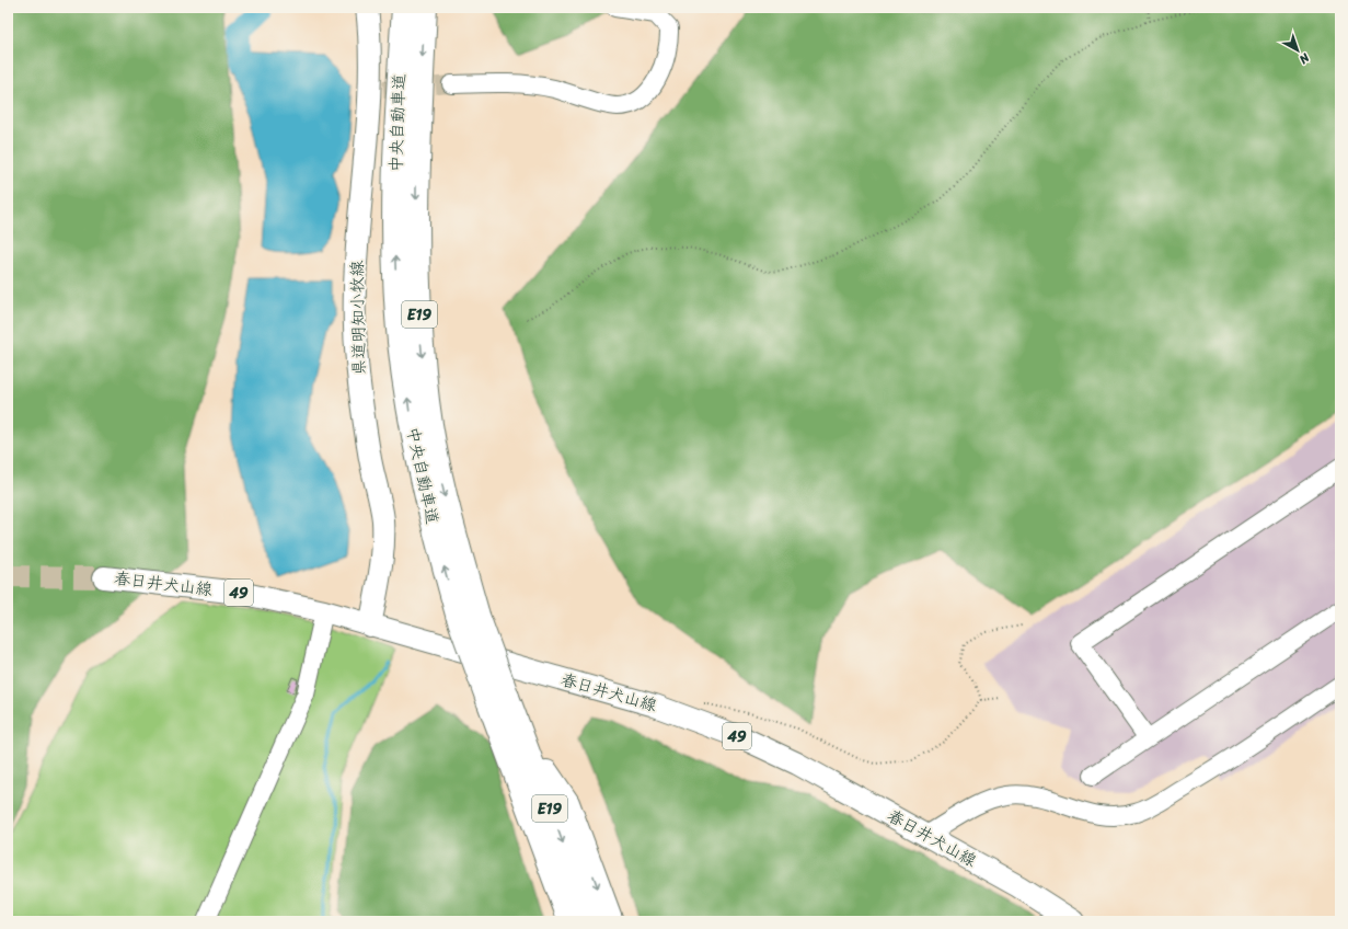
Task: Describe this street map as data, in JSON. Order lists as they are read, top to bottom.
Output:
{
  "streets": {
    "highway": ["中央自動車道", "E19"],
    "main road": ["県道明知小牧線", "春日井犬山線", "49"]
  },
  "crossings": [
    ["県道明知小牧線", "春日井犬山線"]
  ],
  "north": "bottom right"
}
